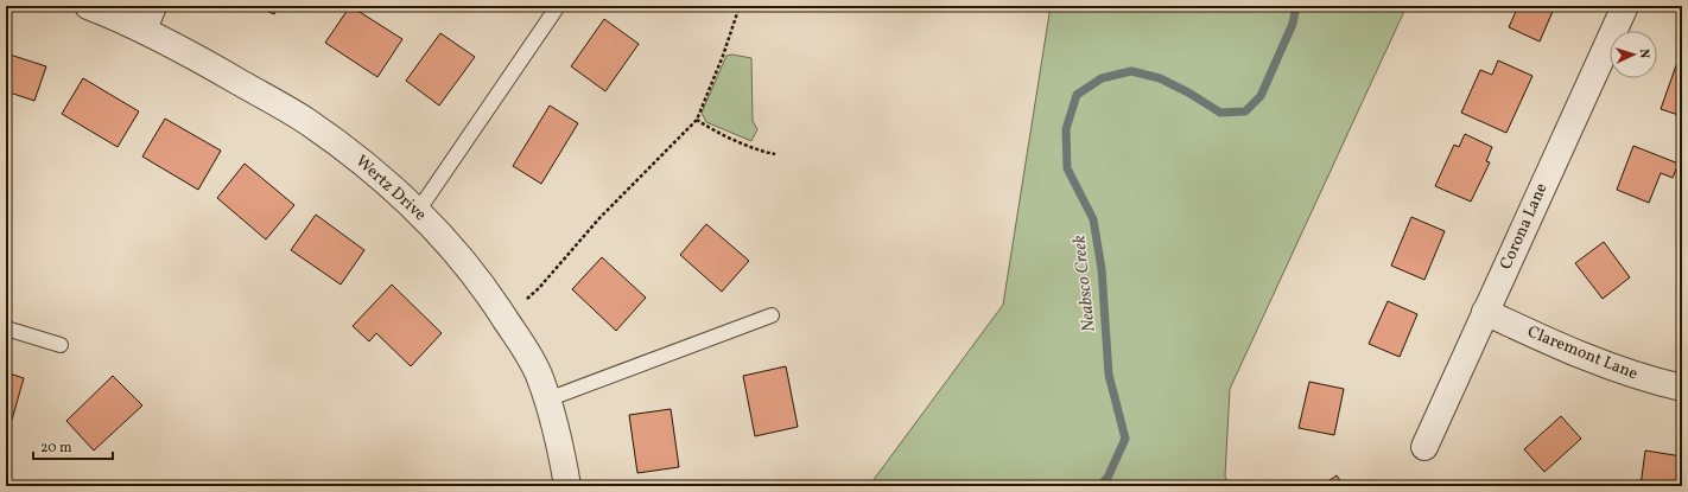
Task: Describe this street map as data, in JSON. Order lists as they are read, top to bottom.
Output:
{
  "streets": {
    "street": ["Wertz Drive", "Corona Lane", "Claremont Lane"]
  },
  "crossings": [
    ["Corona Lane", "Claremont Lane"]
  ],
  "water": ["Neabsco Creek"],
  "scale_bar": "20 m",
  "north": "right"
}
